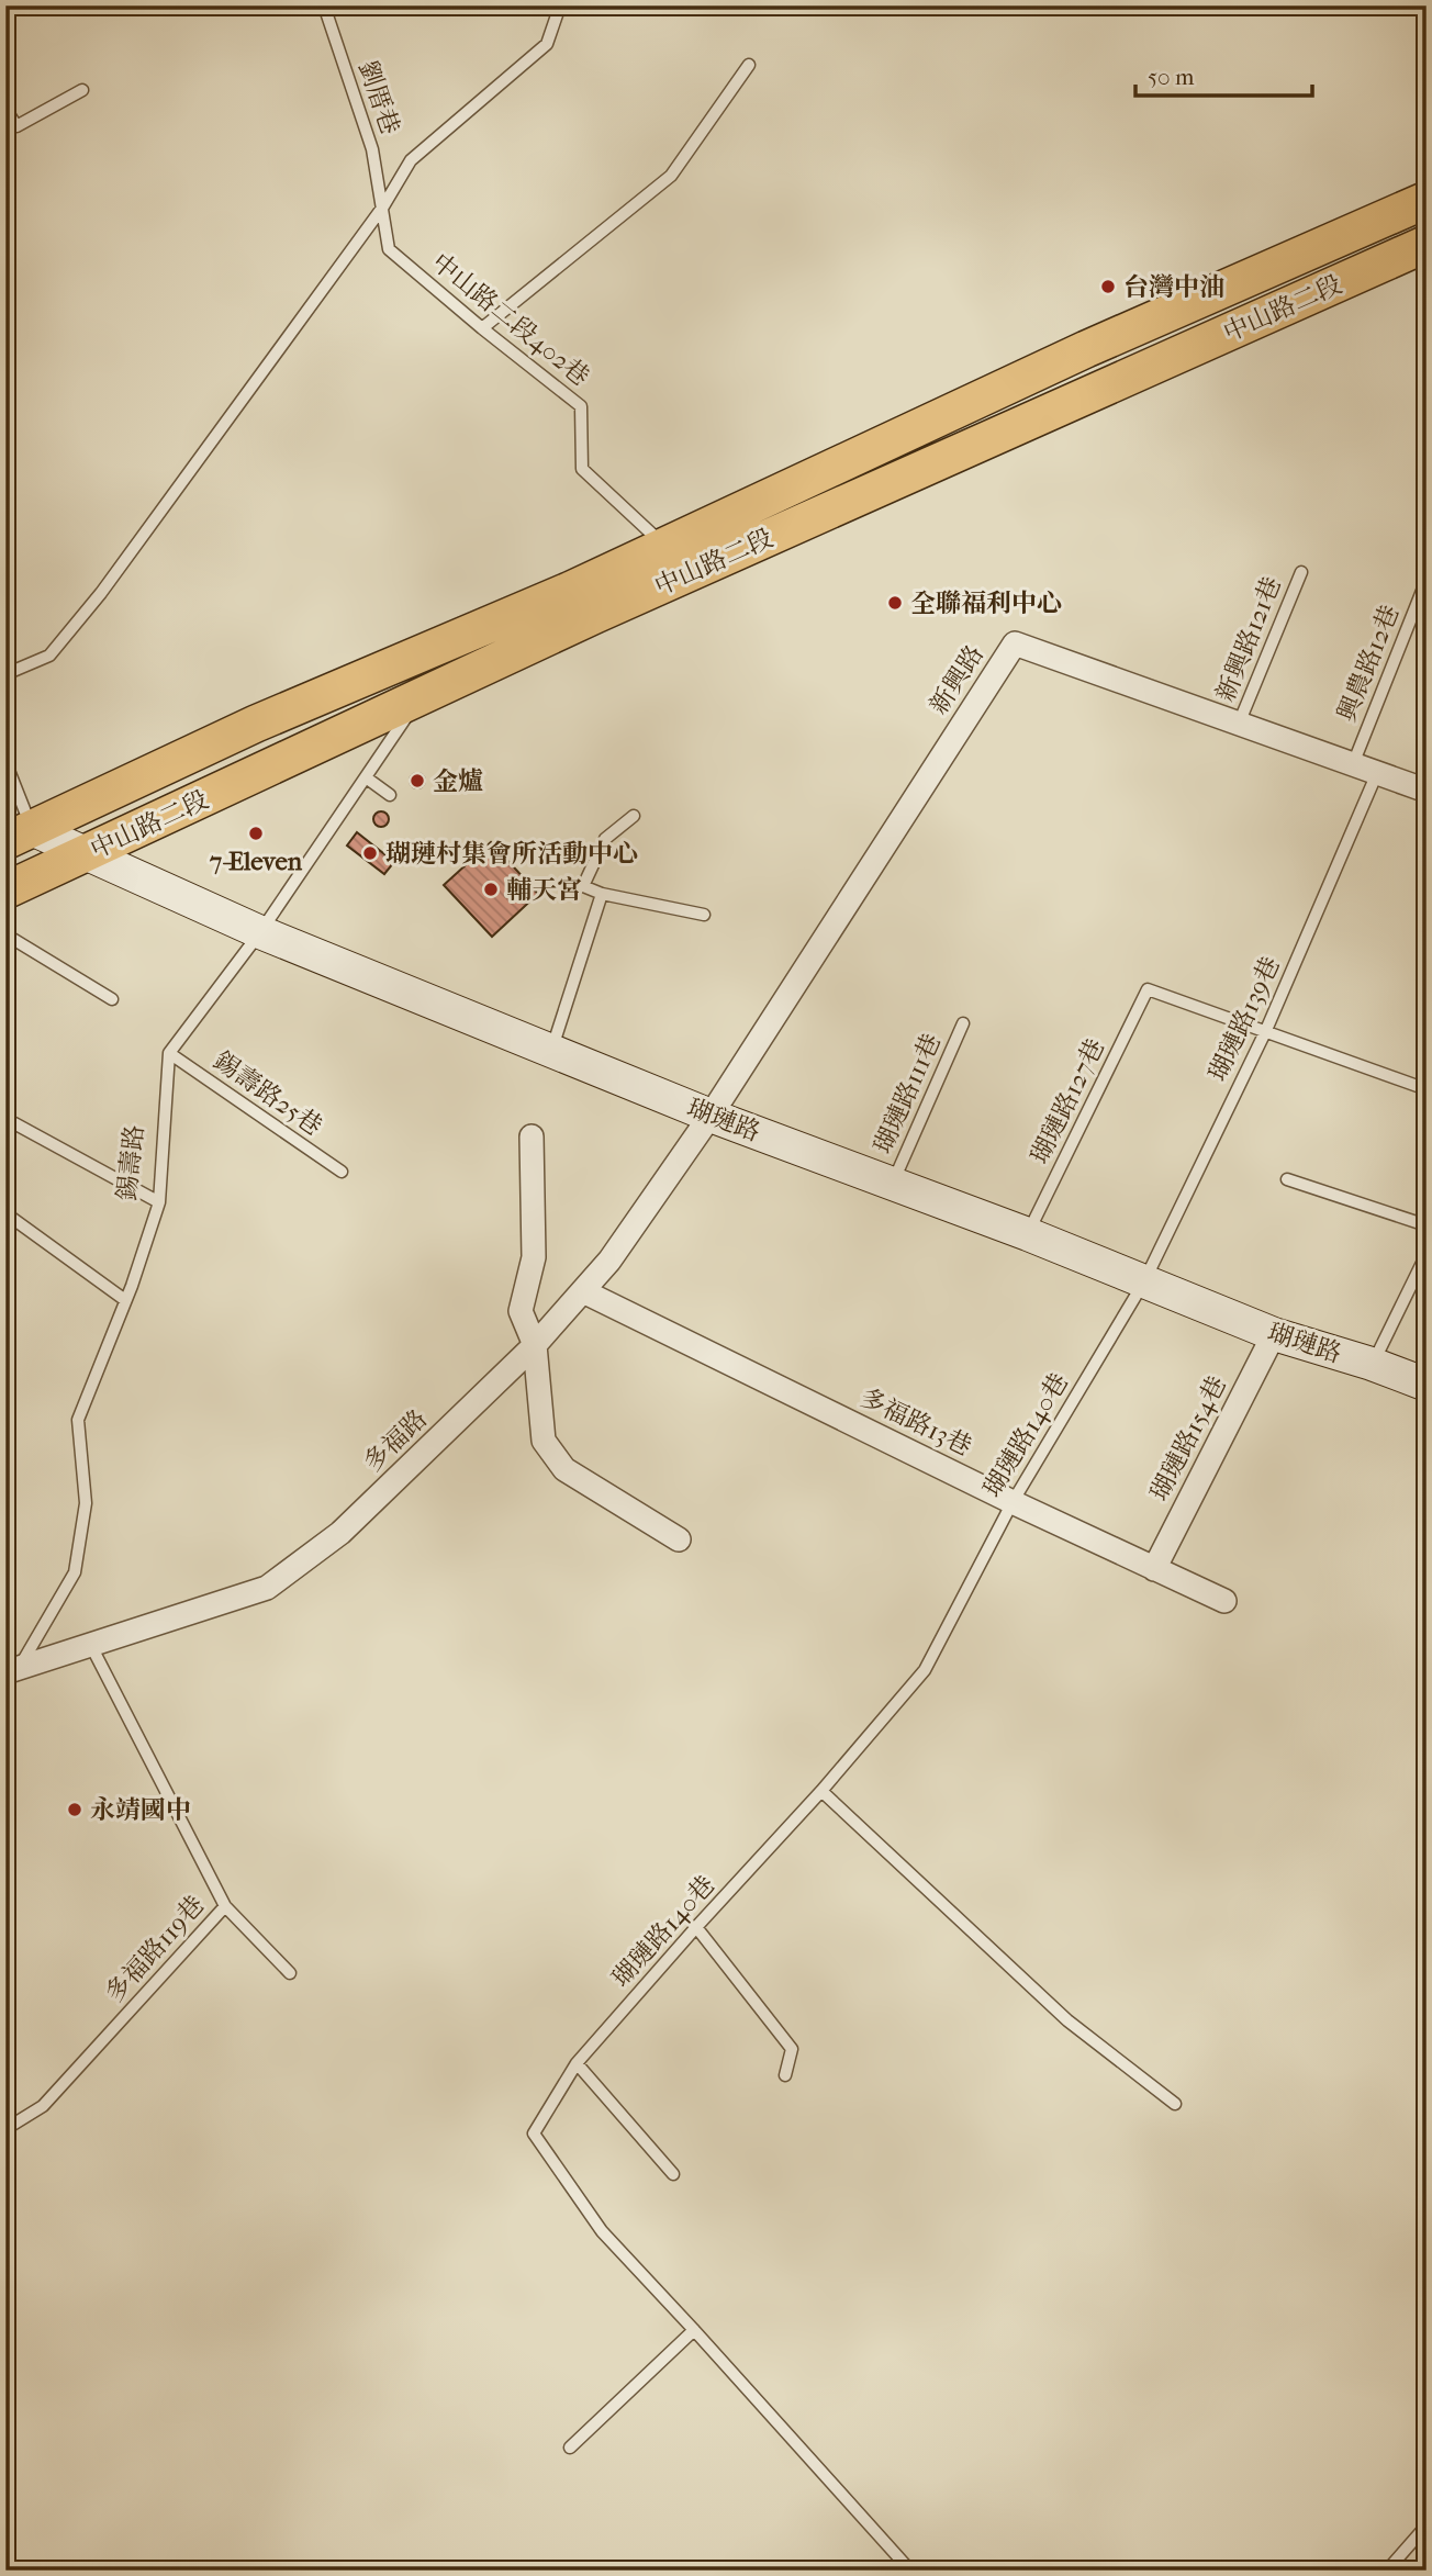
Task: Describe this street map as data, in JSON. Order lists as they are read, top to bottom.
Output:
{
  "streets": {
    "main road": ["中山路二段"],
    "street": [
      "新興路",
      "瑚璉路",
      "多福路13巷",
      "瑚璉路154巷",
      "多福路"
    ],
    "lane": [
      "劉厝巷",
      "中山路二段402巷",
      "新興路121巷",
      "興農路12巷",
      "瑚璉路139巷",
      "錫壽路25巷",
      "瑚璉路111巷",
      "瑚璉路127巷",
      "錫壽路",
      "瑚璉路140巷",
      "多福路119巷"
    ]
  },
  "crossings": [
    ["劉厝巷", "中山路二段402巷"],
    ["中山路二段", "中山路二段402巷"],
    ["中山路二段", "瑚璉路"],
    ["新興路121巷", "新興路"],
    ["興農路12巷", "新興路"],
    ["新興路", "瑚璉路139巷"],
    ["新興路", "瑚璉路"],
    ["新興路", "多福路"],
    ["瑚璉路139巷", "瑚璉路127巷"],
    ["瑚璉路139巷", "瑚璉路"],
    ["瑚璉路139巷", "瑚璉路140巷"],
    ["錫壽路25巷", "錫壽路"],
    ["瑚璉路111巷", "瑚璉路"],
    ["瑚璉路127巷", "瑚璉路"],
    ["瑚璉路", "瑚璉路140巷"],
    ["瑚璉路", "瑚璉路154巷"],
    ["瑚璉路", "多福路"],
    ["錫壽路", "多福路"],
    ["多福路13巷", "瑚璉路140巷"],
    ["多福路13巷", "瑚璉路154巷"],
    ["多福路13巷", "多福路"],
    ["多福路", "多福路119巷"]
  ],
  "places": [
    "台灣中油",
    "全聯福利中心",
    "金爐",
    "7-Eleven",
    "瑚璉村集會所活動中心",
    "輔天宮",
    "永靖國中"
  ],
  "scale_bar": "50 m"
}
